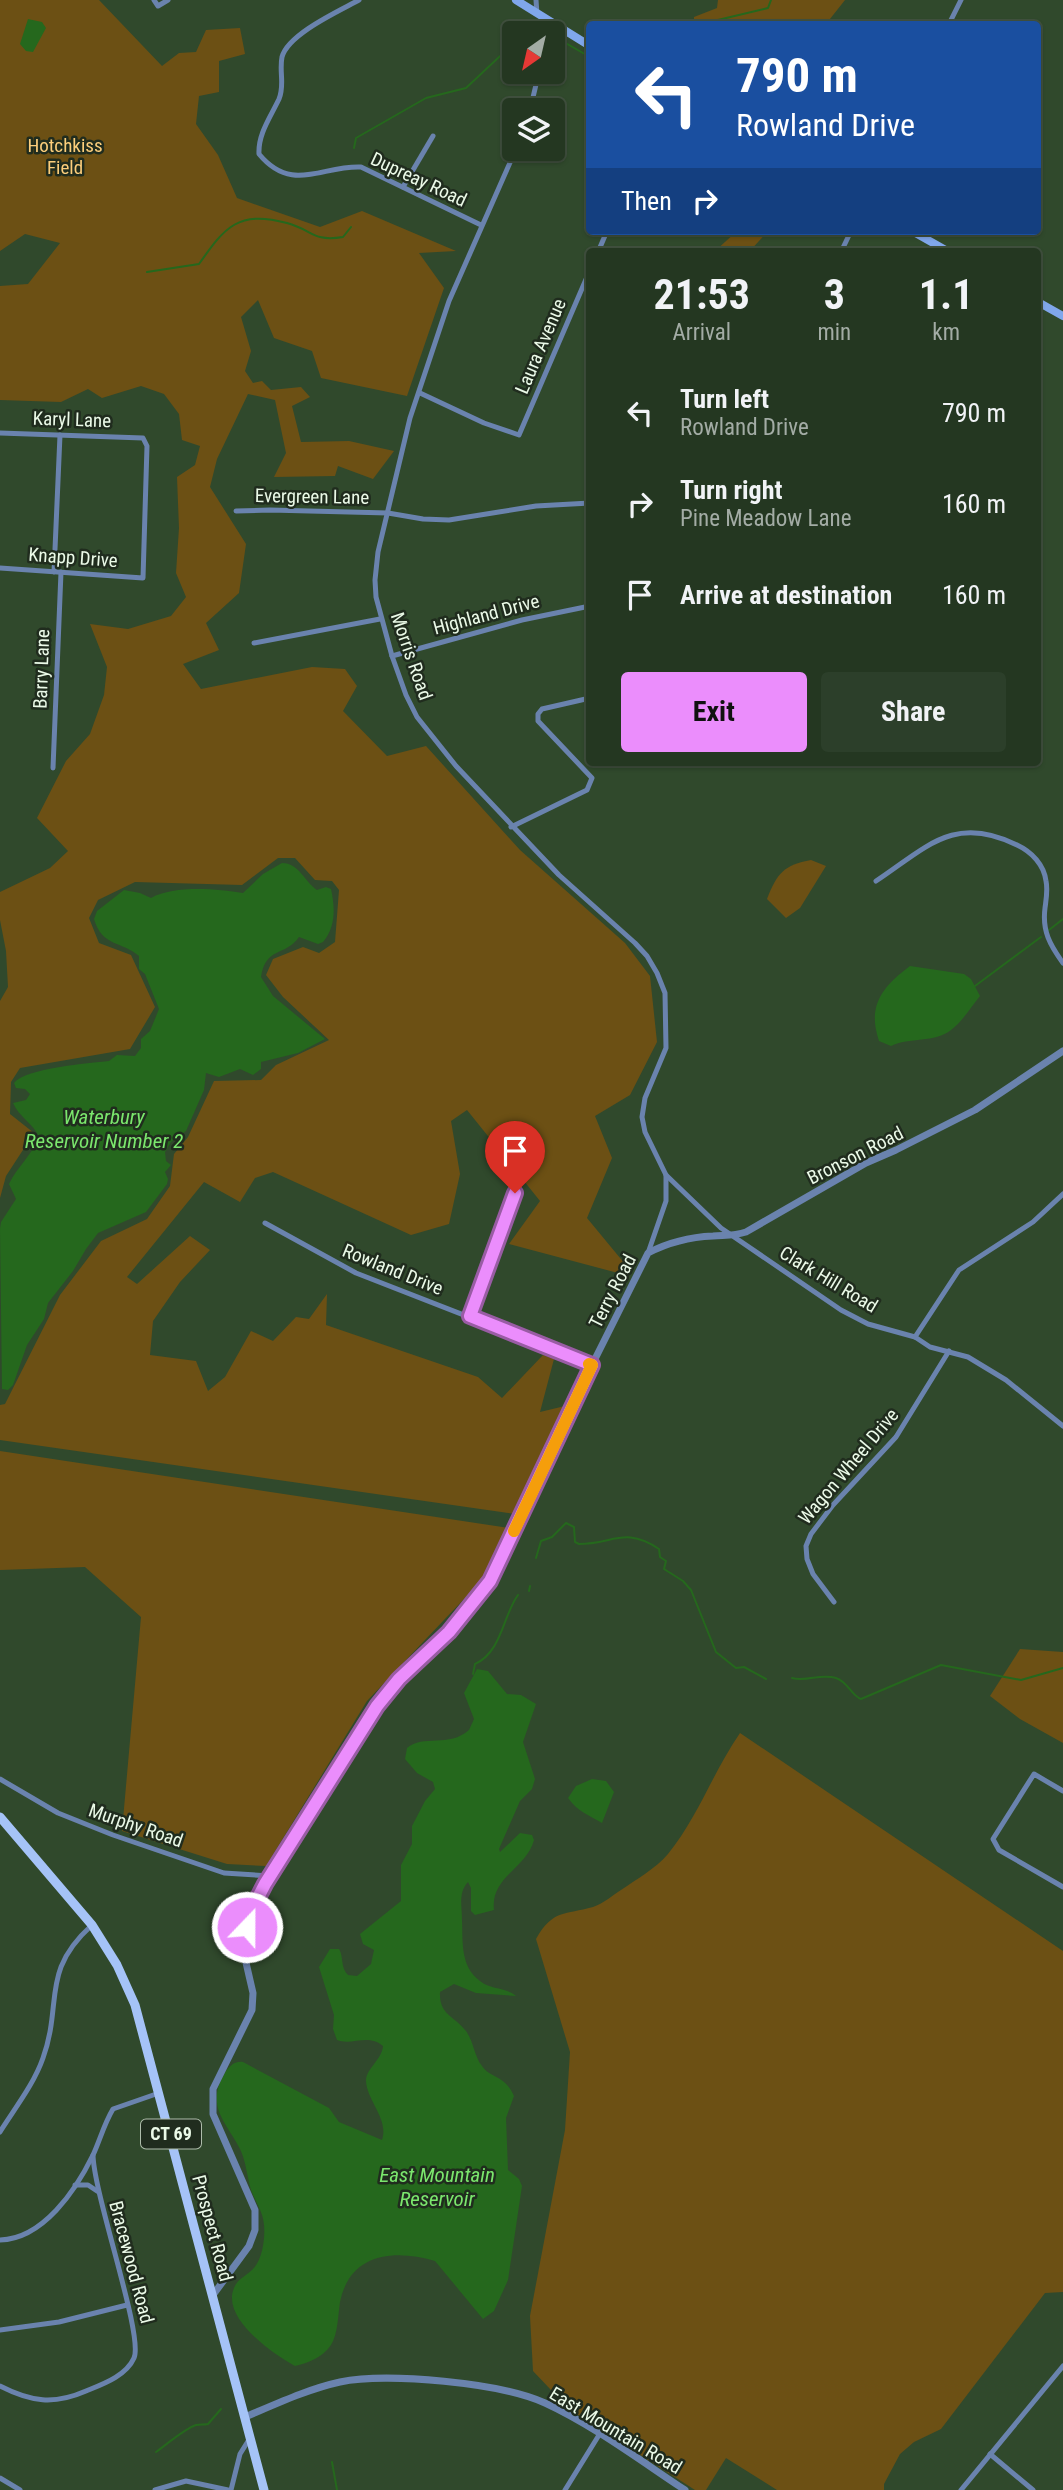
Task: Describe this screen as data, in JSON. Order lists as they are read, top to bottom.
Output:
{
  "streets": {
    "main road": ["CT 69", "Prospect Road"],
    "street": [
      "Dupreay Road",
      "Laura Avenue",
      "Karyl Lane",
      "Evergreen Lane",
      "Knapp Drive",
      "Highland Drive",
      "Morris Road",
      "Barry Lane",
      "Bronson Road",
      "Rowland Drive",
      "Clark Hill Road",
      "Terry Road",
      "Wagon Wheel Drive",
      "Murphy Road",
      "Bracewood Road",
      "East Mountain Road"
    ]
  },
  "crossings": [
    ["Dupreay Road", "Morris Road"],
    ["Laura Avenue", "Morris Road"],
    ["Karyl Lane", "Knapp Drive"],
    ["Evergreen Lane", "Morris Road"],
    ["Knapp Drive", "Barry Lane"],
    ["Highland Drive", "Morris Road"],
    ["Morris Road", "Clark Hill Road"],
    ["Morris Road", "Terry Road"],
    ["Bronson Road", "Clark Hill Road"],
    ["Bronson Road", "Terry Road"],
    ["Rowland Drive", "Terry Road"],
    ["Clark Hill Road", "Terry Road"],
    ["Clark Hill Road", "Wagon Wheel Drive"],
    ["Terry Road", "Murphy Road"],
    ["Terry Road", "Prospect Road"],
    ["Prospect Road", "East Mountain Road"]
  ],
  "water": ["Waterbury Reservoir Number 2", "East Mountain Reservoir"],
  "parks": ["Hotchkiss Field"],
  "north": "bottom left",
  "page": {
    "turn": ["790 m", "Rowland Drive"],
    "then": "Then",
    "eta": [
      "21:53",
      "Arrival",
      "3",
      "min",
      "1.1",
      "km"
    ],
    "list": [
      {
        "name": "Turn left",
        "note": "Rowland Drive",
        "value": "790 m"
      },
      {
        "name": "Turn right",
        "note": "Pine Meadow Lane",
        "value": "160 m"
      },
      {
        "name": "Arrive at destination",
        "value": "160 m"
      }
    ],
    "buttons": ["Exit", "Share"]
  }
}
